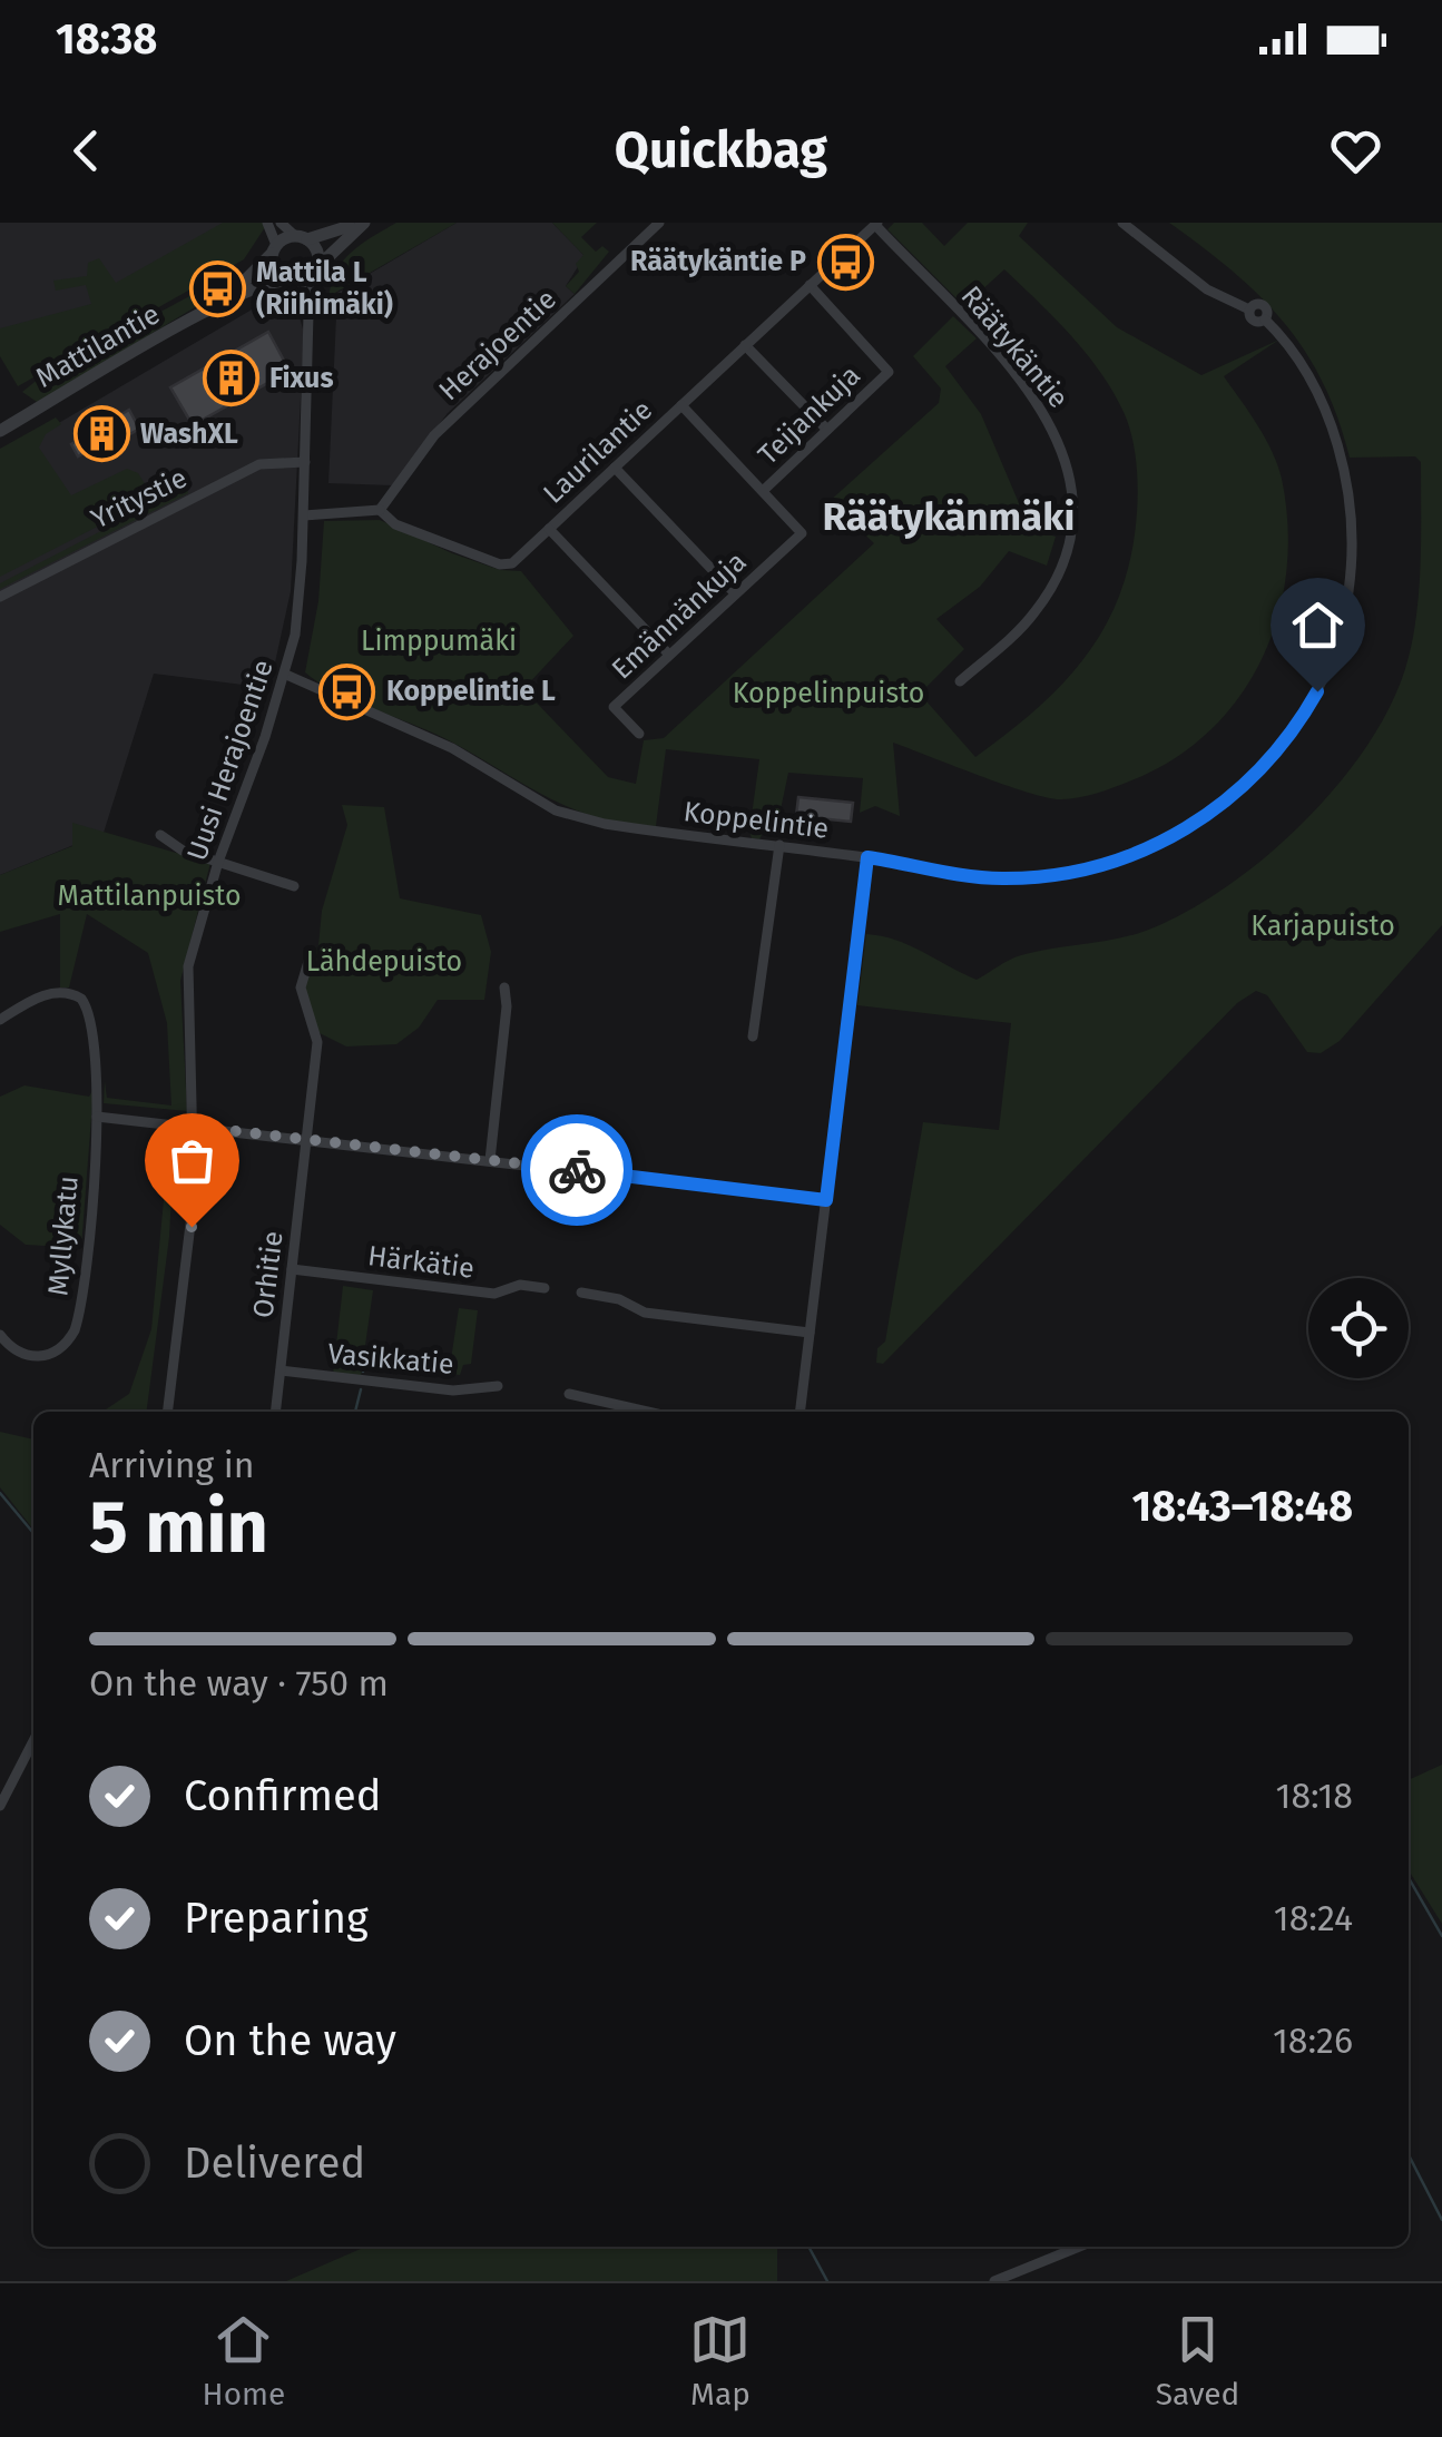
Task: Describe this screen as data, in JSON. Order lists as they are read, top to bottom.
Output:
{
  "streets": {
    "street": [
      "Herajoentie",
      "Mattilantie",
      "Räätykäntie",
      "Teijankuja",
      "Laurilantie",
      "Yritystie",
      "Emännänkuja",
      "Uusi Herajoentie",
      "Koppelintie",
      "Myllykatu",
      "Härkätie",
      "Orhitie",
      "Vasikkatie"
    ]
  },
  "crossings": [
    ["Herajoentie", "Laurilantie"],
    ["Mattilantie", "Uusi Herajoentie"],
    ["Räätykäntie", "Laurilantie"],
    ["Teijankuja", "Laurilantie"],
    ["Teijankuja", "Emännänkuja"],
    ["Yritystie", "Uusi Herajoentie"],
    ["Uusi Herajoentie", "Koppelintie"],
    ["Härkätie", "Orhitie"],
    ["Orhitie", "Vasikkatie"]
  ],
  "districts": ["Räätykänmäki"],
  "parks": [
    "Limppumäki",
    "Koppelinpuisto",
    "Mattilanpuisto",
    "Karjapuisto",
    "Lähdepuisto"
  ],
  "places": {
    "bus stop": ["Räätykäntie P", "Mattila L (Riihimäki)", "Koppelintie L"],
    "building": ["Fixus", "WashXL"]
  },
  "page": {
    "status": "18:38",
    "header": "Quickbag",
    "heading": ["5 min", "Arriving in", "18:43–18:48"],
    "bar": "On the way · 750 m",
    "list": [
      ["Confirmed", "18:18"],
      ["Preparing", "18:24"],
      ["On the way", "18:26"],
      "Delivered"
    ],
    "tabs": ["Home", "Map", "Saved"]
  }
}
